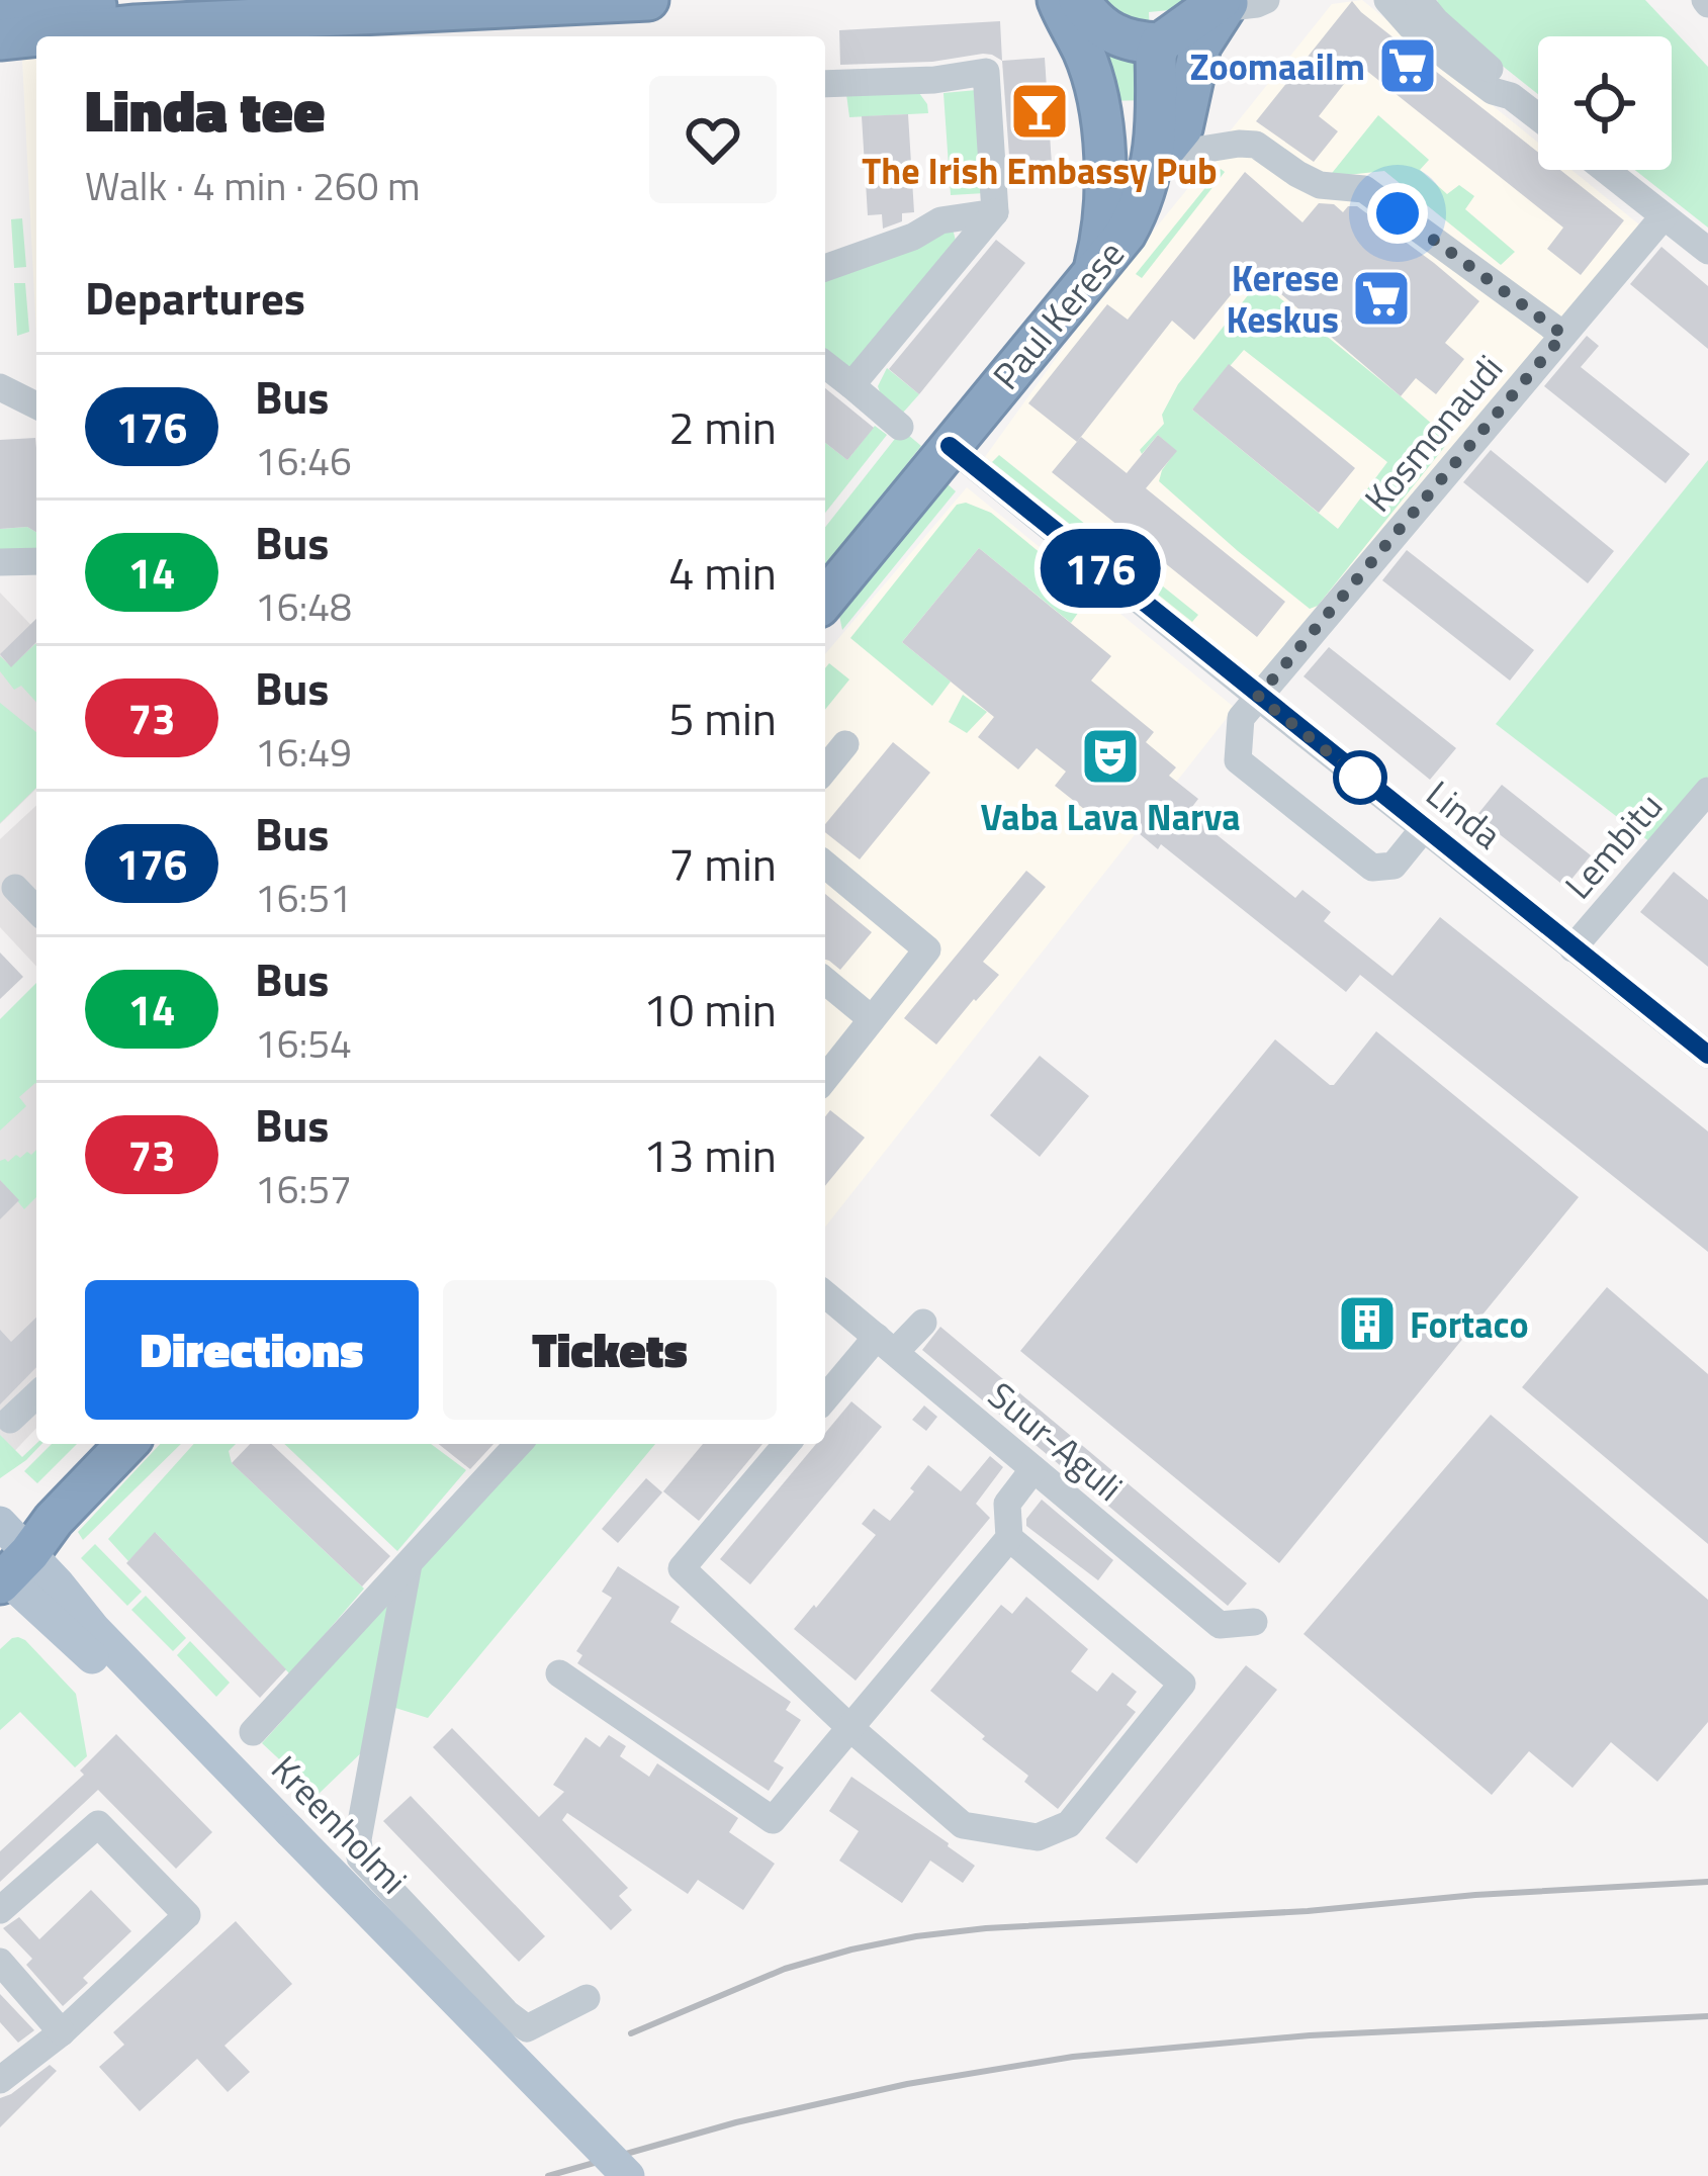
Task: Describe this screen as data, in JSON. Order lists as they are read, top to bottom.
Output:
{
  "streets": {
    "highway": ["Paul Kerese"],
    "main road": ["Kreenholmi"],
    "street": [
      "Kosmonaudi",
      "Linda",
      "Lembitu",
      "Suur-Aguli"
    ]
  },
  "crossings": [
    ["Paul Kerese", "Linda"],
    ["Kosmonaudi", "Linda"],
    ["Linda", "Lembitu"]
  ],
  "places": {
    "supermarket": ["Zoomaailm", "Kerese Keskus"],
    "bar": ["The Irish Embassy Pub"],
    "theatre": ["Vaba Lava Narva"],
    "building": ["Fortaco"]
  },
  "lines": ["bus line 176"],
  "page": {
    "on_map": "176",
    "heading": [
      ["Linda tee", "Walk · 4 min · 260 m"],
      "Departures"
    ],
    "list": [
      {
        "mark": "176",
        "name": "Bus",
        "note": "16:46",
        "value": "2 min"
      },
      {
        "mark": "14",
        "name": "Bus",
        "note": "16:48",
        "value": "4 min"
      },
      {
        "mark": "73",
        "name": "Bus",
        "note": "16:49",
        "value": "5 min"
      },
      {
        "mark": "176",
        "name": "Bus",
        "note": "16:51",
        "value": "7 min"
      },
      {
        "mark": "14",
        "name": "Bus",
        "note": "16:54",
        "value": "10 min"
      },
      {
        "mark": "73",
        "name": "Bus",
        "note": "16:57",
        "value": "13 min"
      }
    ],
    "buttons": ["Directions", "Tickets"]
  }
}
